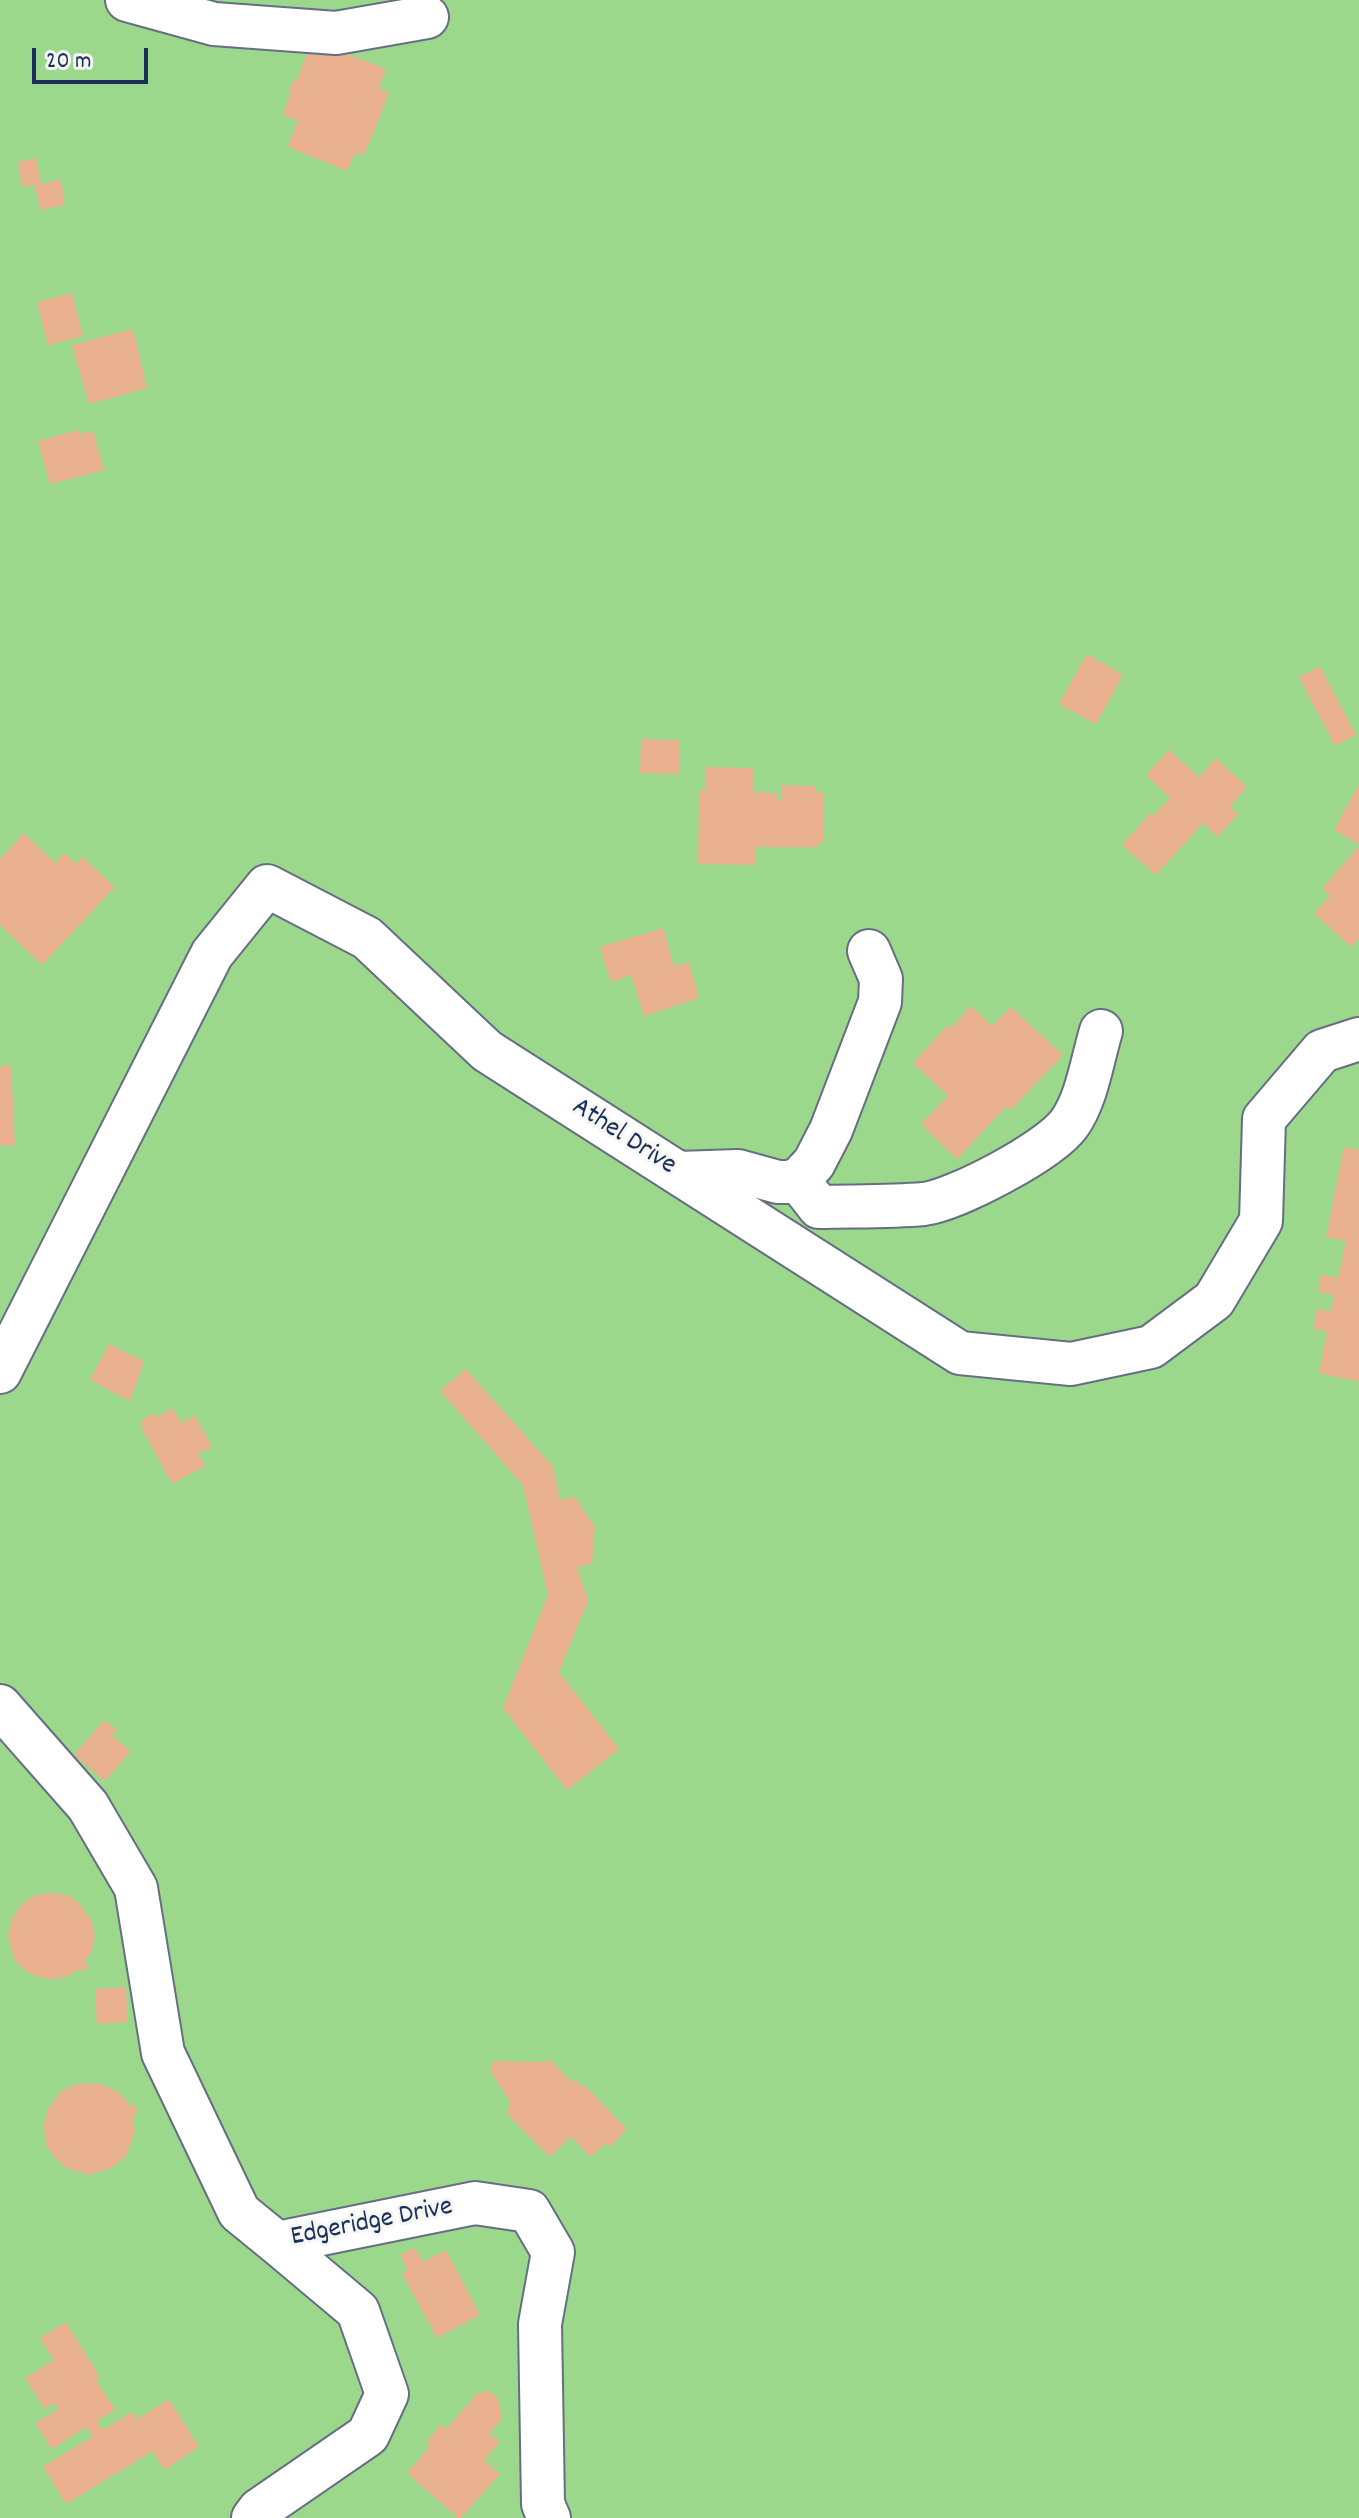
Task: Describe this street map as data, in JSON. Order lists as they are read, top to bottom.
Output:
{
  "streets": {
    "street": ["Athel Drive", "Edgeridge Drive"]
  },
  "scale_bar": "20 m"
}
